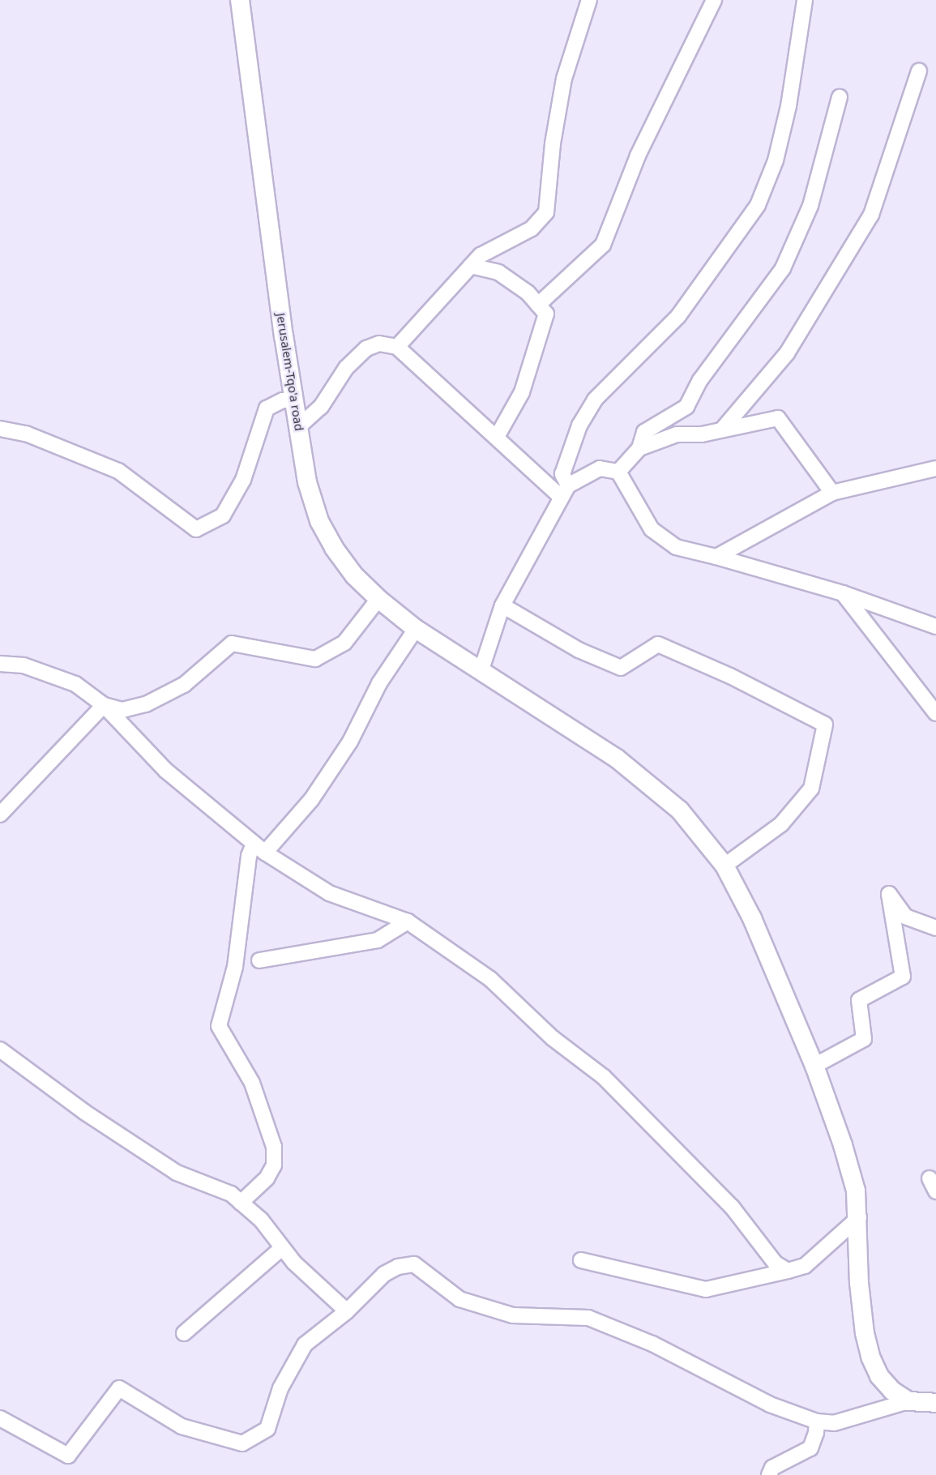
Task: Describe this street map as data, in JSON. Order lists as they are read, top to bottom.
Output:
{
  "streets": {
    "main road": ["Jerusalem-Tqo'a road"]
  }
}
